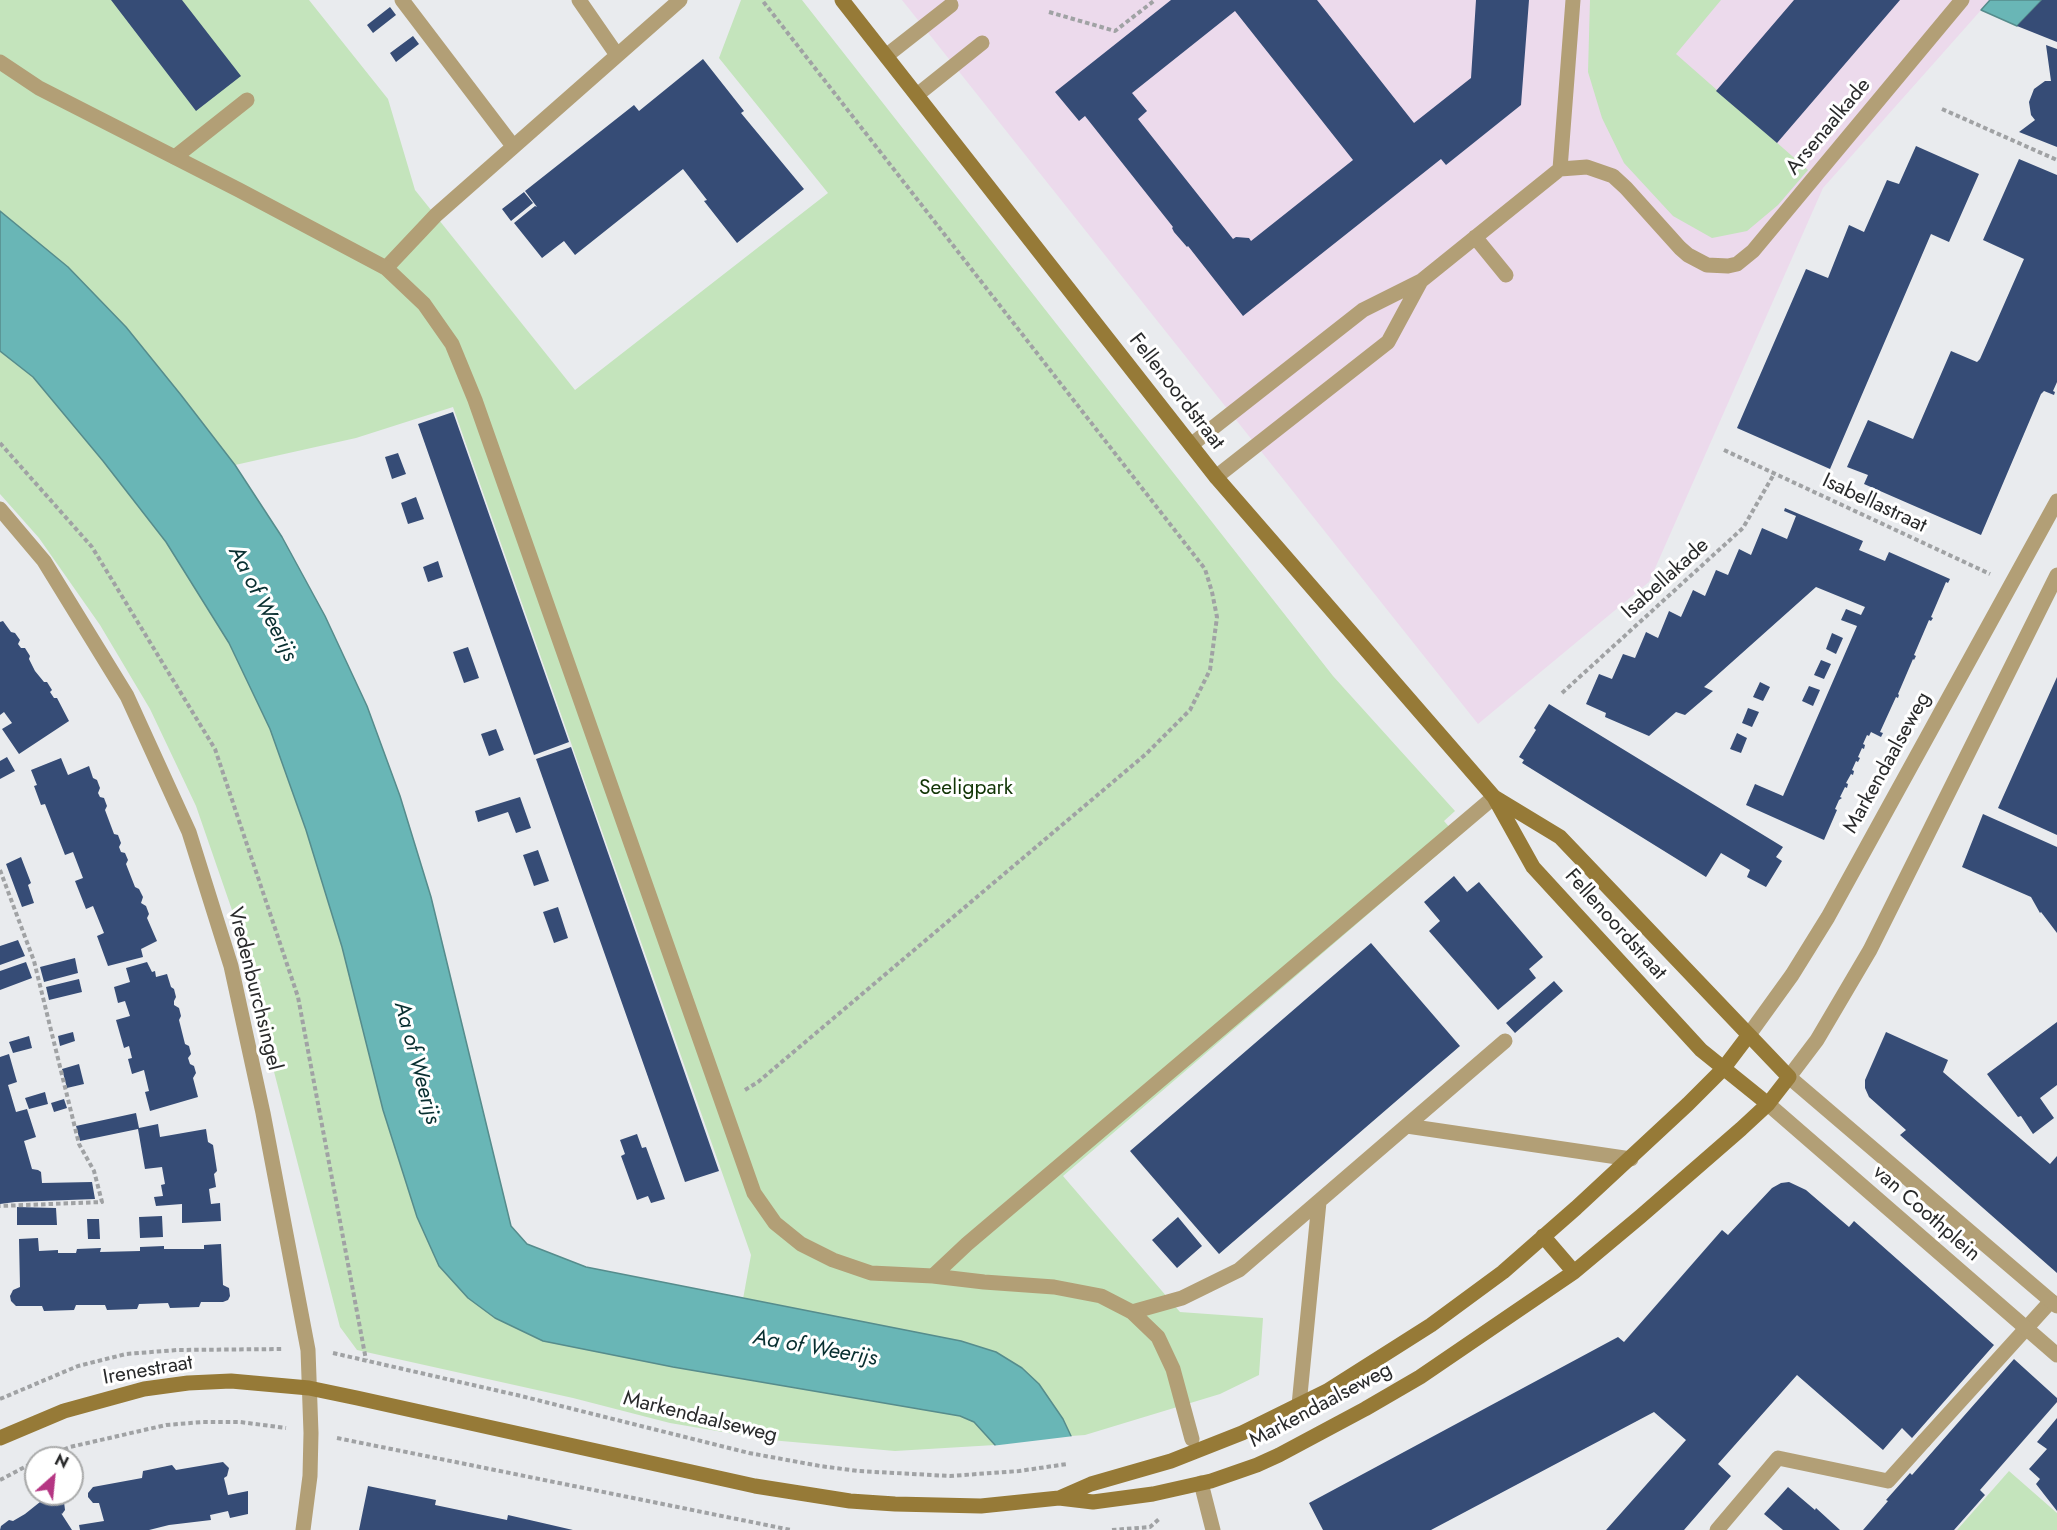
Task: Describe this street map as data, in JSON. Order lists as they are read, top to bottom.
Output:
{
  "streets": {
    "main road": ["Fellenoordstraat", "Markendaalseweg", "Irenestraat"],
    "street": ["Arsenaalkade", "Vredenburchsingel", "van Coothplein"],
    "path": ["Isabellastraat", "Isabellakade"]
  },
  "crossings": [
    ["Fellenoordstraat", "Markendaalseweg"],
    ["Isabellastraat", "Isabellakade"],
    ["Isabellastraat", "Markendaalseweg"],
    ["Markendaalseweg", "Vredenburchsingel"],
    ["Markendaalseweg", "van Coothplein"],
    ["Markendaalseweg", "Irenestraat"],
    ["Vredenburchsingel", "Irenestraat"]
  ],
  "water": ["Aa of Weerijs"],
  "parks": ["Seeligpark"],
  "north": "top right"
}
